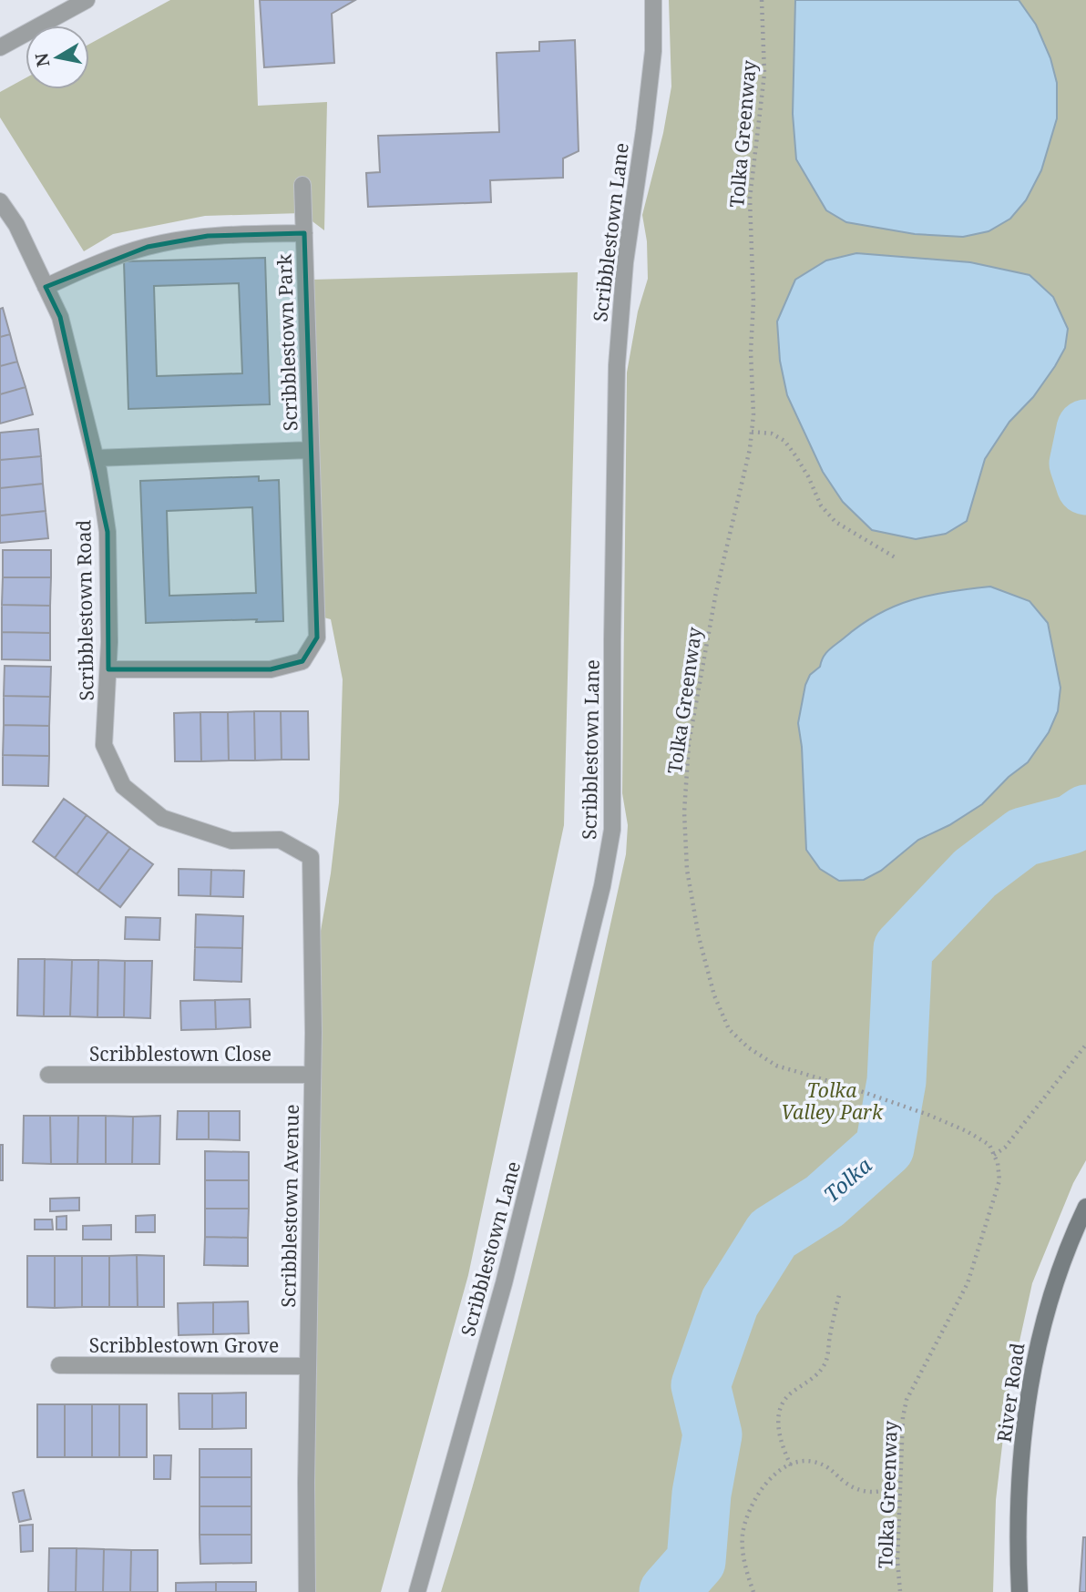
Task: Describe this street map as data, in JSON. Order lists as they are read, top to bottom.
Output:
{
  "streets": {
    "main road": ["River Road"],
    "street": [
      "Scribblestown Lane",
      "Scribblestown Park",
      "Scribblestown Road",
      "Scribblestown Close",
      "Scribblestown Avenue",
      "Scribblestown Grove"
    ],
    "path": ["Tolka Greenway"]
  },
  "crossings": [
    ["Scribblestown Park", "Scribblestown Road"],
    ["Scribblestown Road", "Scribblestown Avenue"],
    ["Scribblestown Close", "Scribblestown Avenue"],
    ["Scribblestown Avenue", "Scribblestown Grove"]
  ],
  "water": ["Tolka"],
  "parks": ["Tolka Valley Park"],
  "north": "left"
}
